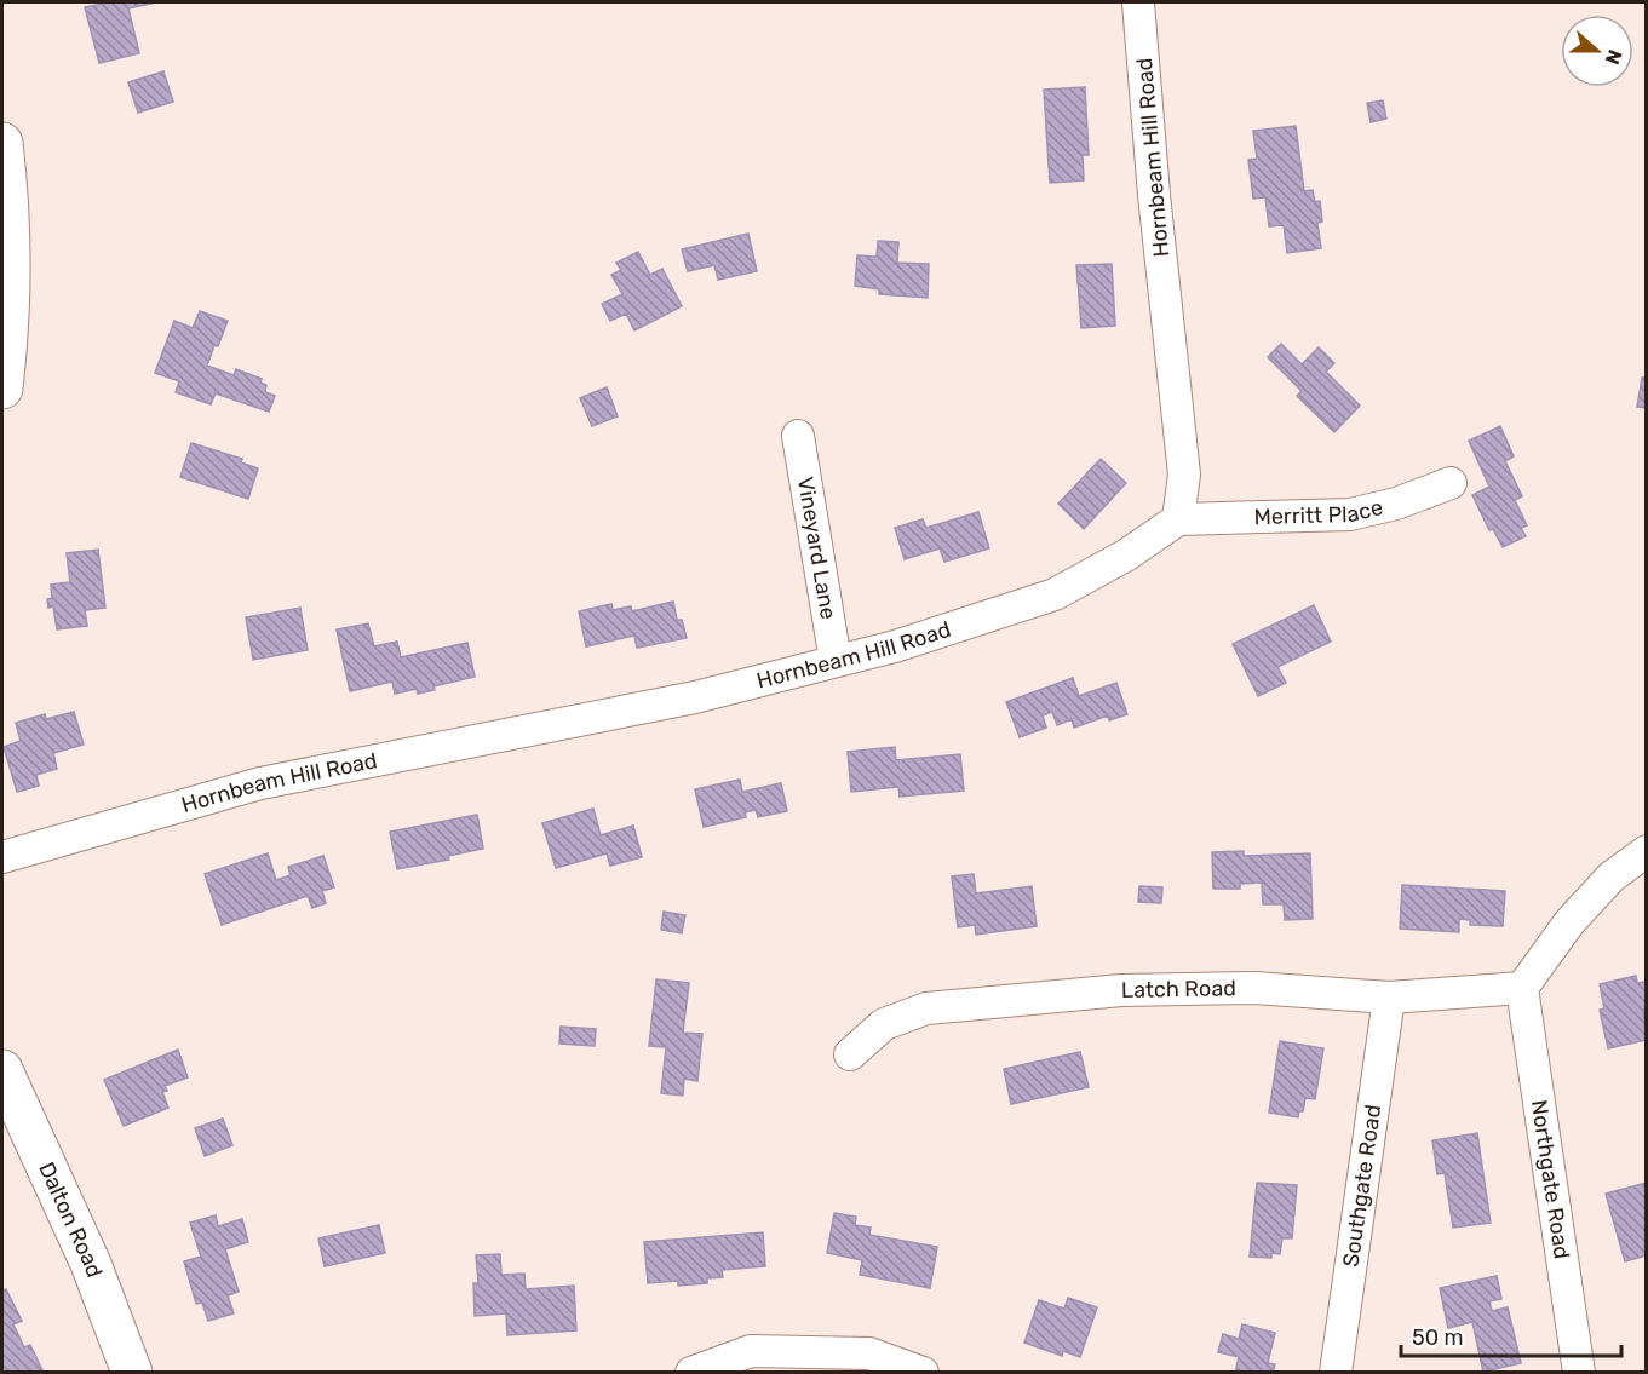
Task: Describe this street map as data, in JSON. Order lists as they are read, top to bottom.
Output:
{
  "streets": {
    "street": [
      "Hornbeam Hill Road",
      "Merritt Place",
      "Vineyard Lane",
      "Latch Road",
      "Northgate Road",
      "Southgate Road",
      "Dalton Road"
    ]
  },
  "crossings": [
    ["Hornbeam Hill Road", "Merritt Place"],
    ["Hornbeam Hill Road", "Vineyard Lane"],
    ["Latch Road", "Northgate Road"],
    ["Latch Road", "Southgate Road"]
  ],
  "scale_bar": "50 m",
  "north": "right"
}
